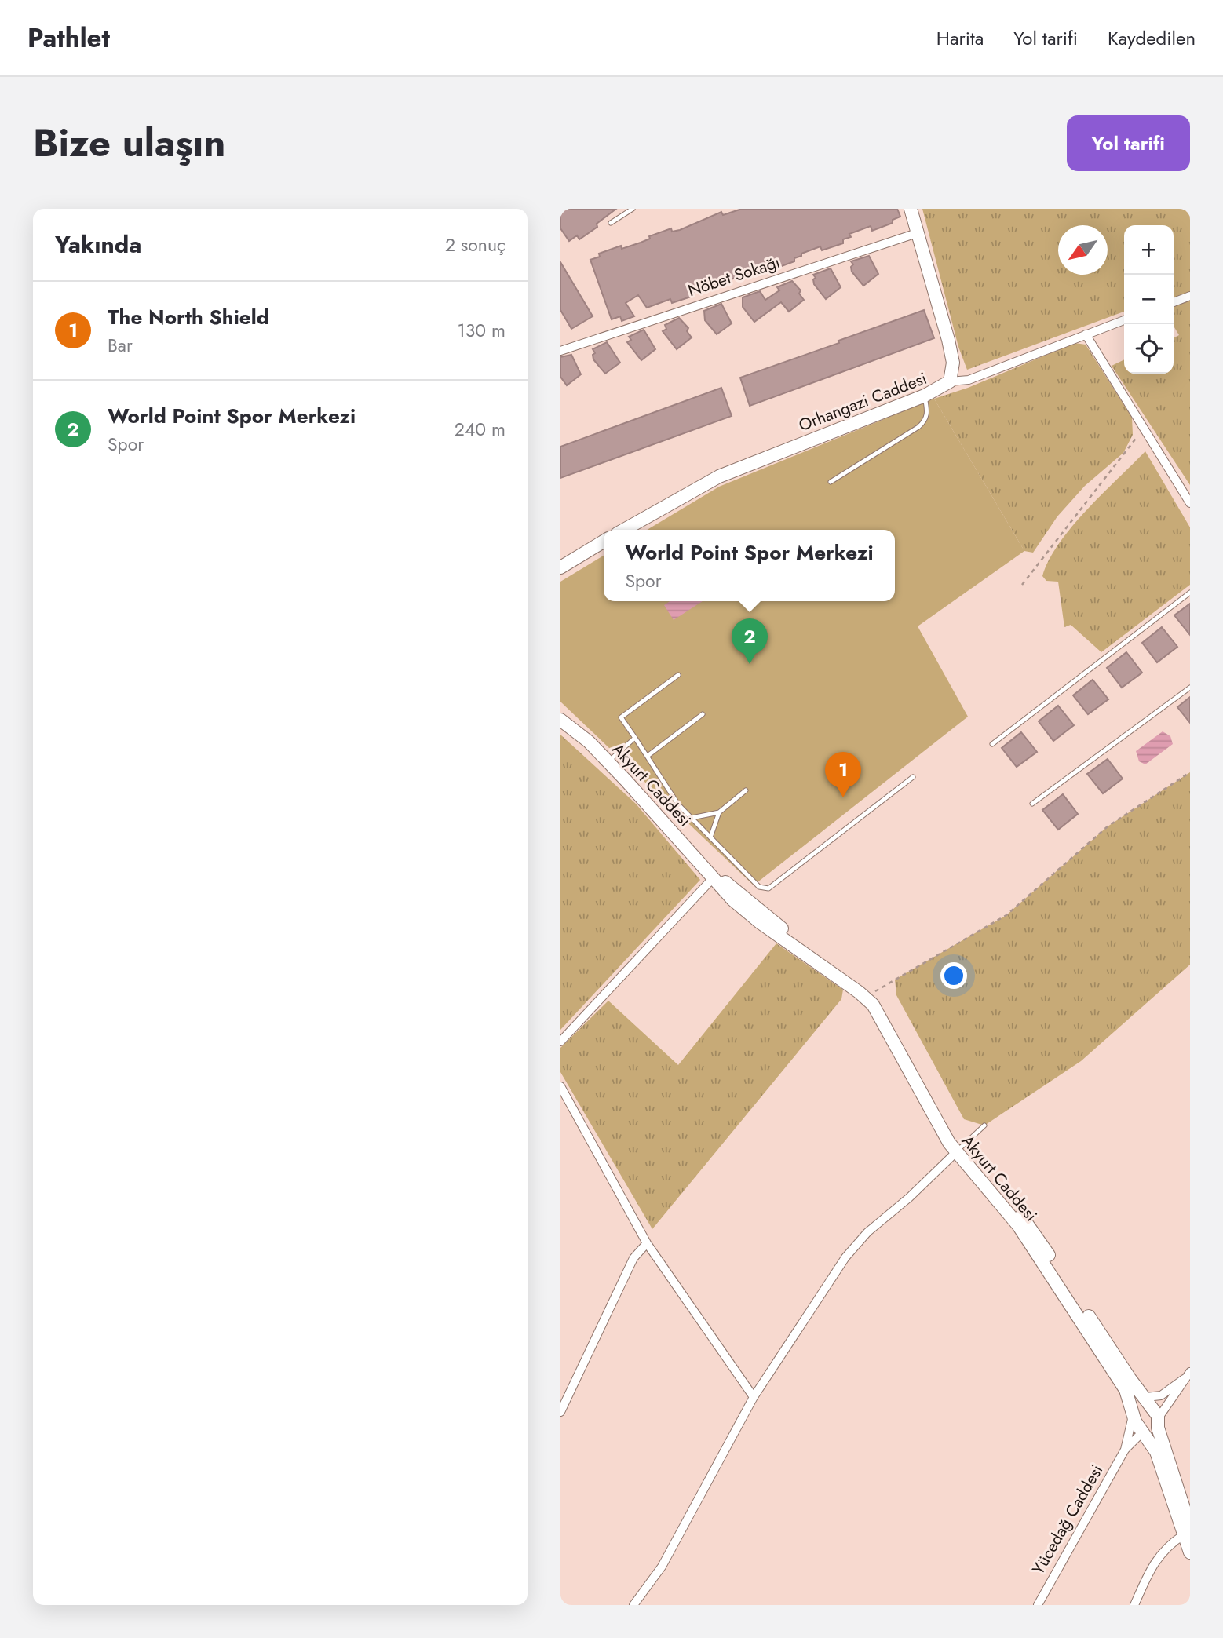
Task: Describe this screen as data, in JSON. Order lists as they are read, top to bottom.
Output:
{
  "streets": {
    "street": [
      "Nöbet Sokağı",
      "Orhangazi Caddesi",
      "Akyurt Caddesi",
      "Yücedağ Caddesi"
    ]
  },
  "north": "bottom left",
  "page": {
    "header": "Pathlet",
    "nav": ["Harita", "Yol tarifi", "Kaydedilen"],
    "title": "Bize ulaşın",
    "buttons": "Yol tarifi",
    "heading": ["Yakında", "2 sonuç"],
    "map_buttons": ["+", "−"],
    "list": [
      {
        "mark": "1",
        "name": "The North Shield",
        "note": "Bar",
        "value": "130 m"
      },
      {
        "mark": "2",
        "name": "World Point Spor Merkezi",
        "note": "Spor",
        "value": "240 m"
      }
    ],
    "popup": ["World Point Spor Merkezi", "Spor"],
    "pins": ["2", "1"]
  }
}
